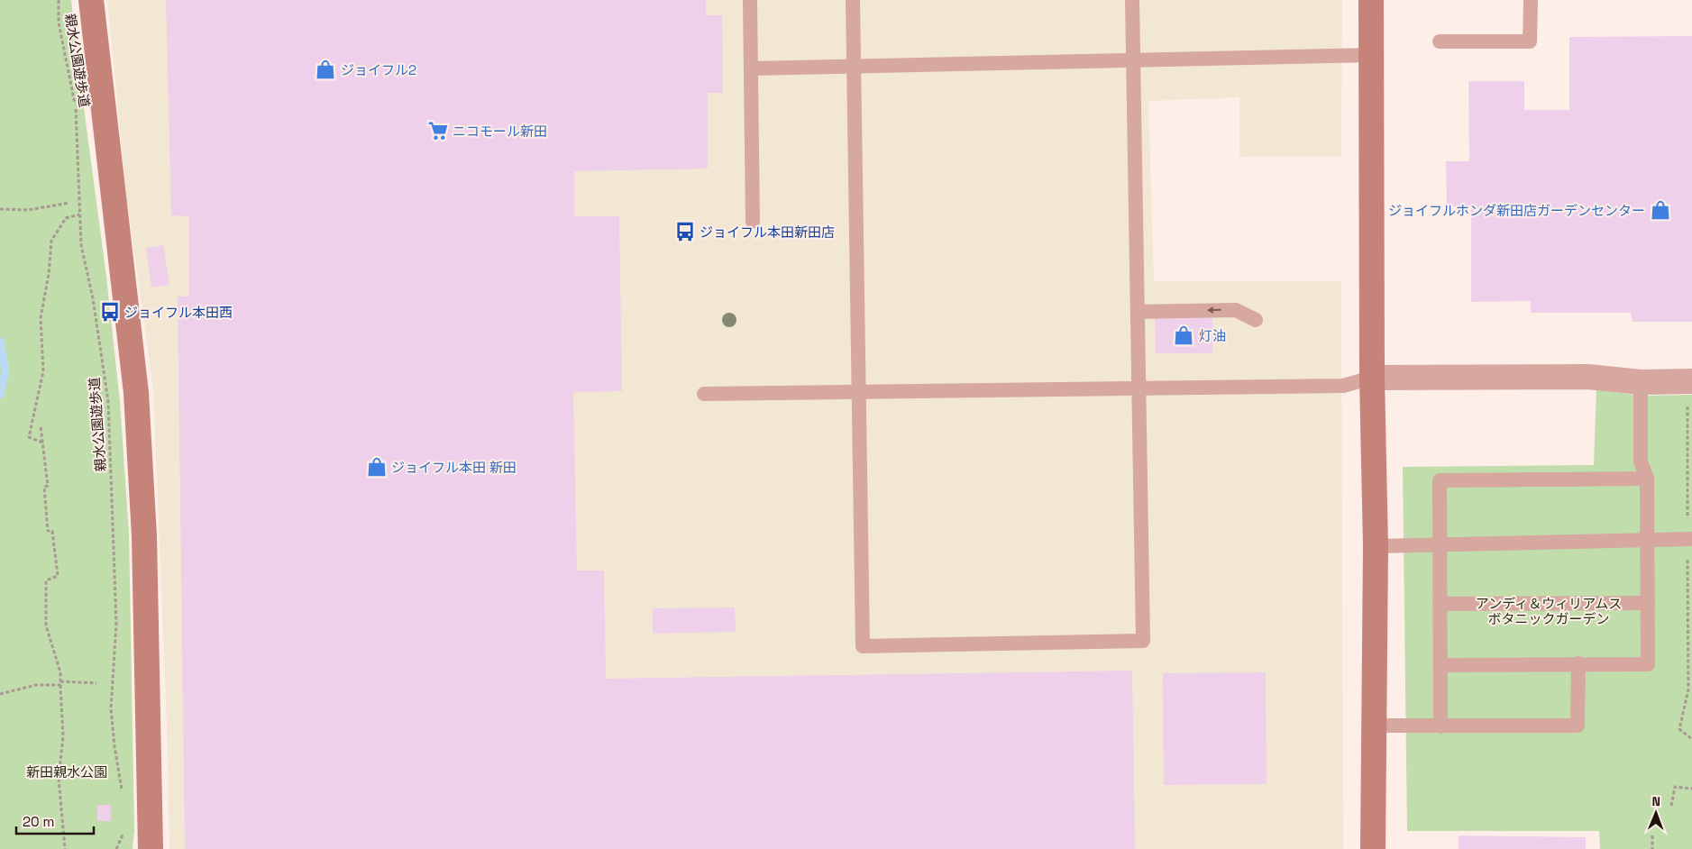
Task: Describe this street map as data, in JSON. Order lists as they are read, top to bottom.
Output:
{
  "streets": {
    "path": ["親水公園遊歩道"]
  },
  "parks": ["アンディ＆ウィリアムス ボタニックガーデン", "新田親水公園"],
  "places": {
    "shop": [
      "ジョイフル2",
      "ジョイフルホンダ新田店ガーデンセンター",
      "灯油",
      "ジョイフル本田 新田"
    ],
    "supermarket": ["ニコモール新田"],
    "bus stop": ["ジョイフル本田新田店", "ジョイフル本田西"]
  },
  "scale_bar": "20 m",
  "north": "top"
}
